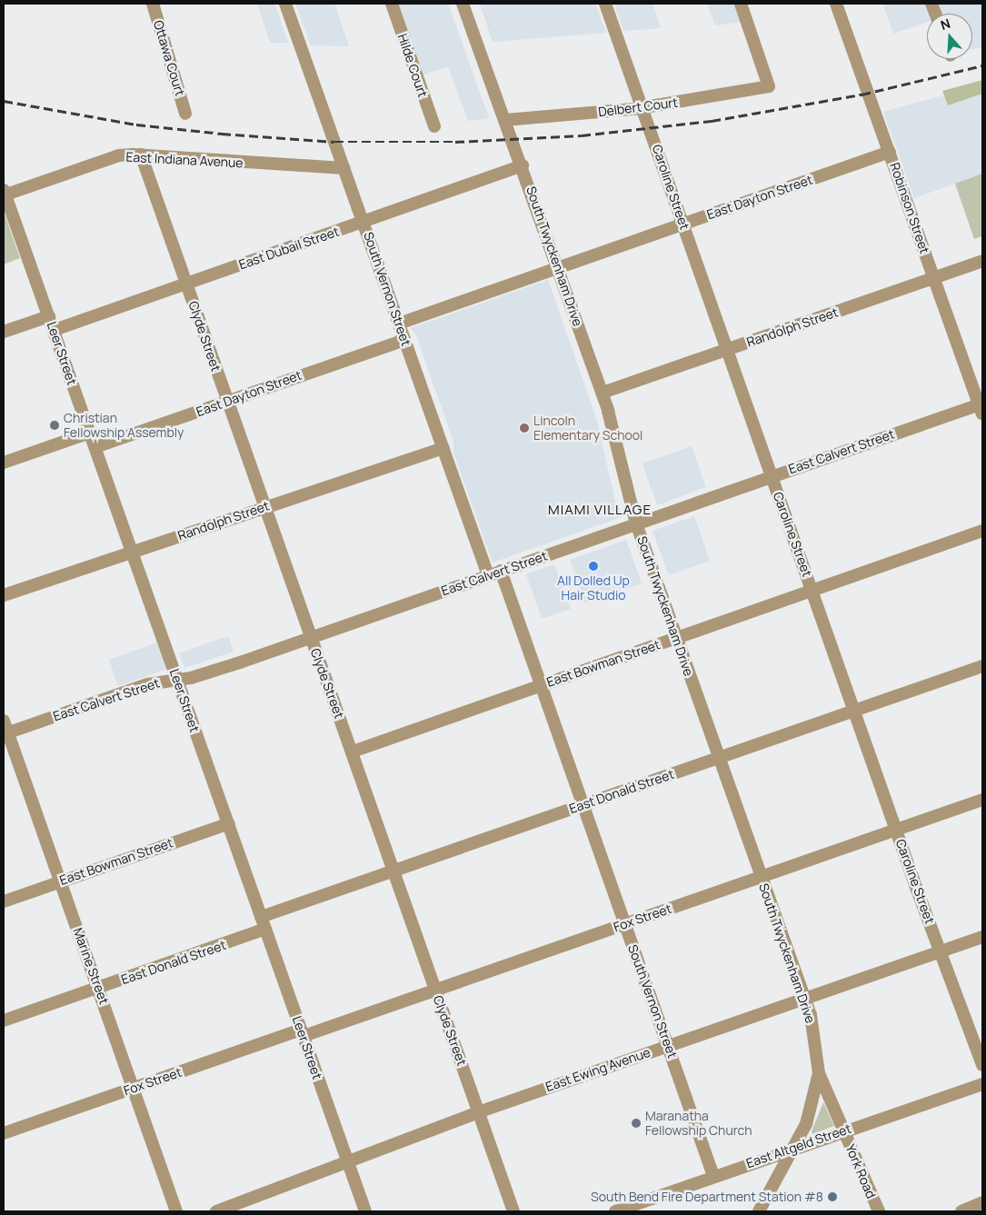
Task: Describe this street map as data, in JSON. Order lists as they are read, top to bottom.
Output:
{
  "streets": {
    "street": [
      "Ottawa Court",
      "Hilde Court",
      "Delbert Court",
      "East Indiana Avenue",
      "Caroline Street",
      "East Dayton Street",
      "Robinson Street",
      "East Dubail Street",
      "South Twyckenham Drive",
      "South Vernon Street",
      "Randolph Street",
      "Clyde Street",
      "Leer Street",
      "East Calvert Street",
      "East Bowman Street",
      "East Donald Street",
      "Fox Street",
      "Marine Street",
      "East Ewing Avenue",
      "East Altgeld Street",
      "York Road"
    ]
  },
  "crossings": [
    ["Delbert Court", "Caroline Street"],
    ["Delbert Court", "South Twyckenham Drive"],
    ["East Indiana Avenue", "South Vernon Street"],
    ["East Indiana Avenue", "Clyde Street"],
    ["East Indiana Avenue", "Leer Street"],
    ["Caroline Street", "East Dayton Street"],
    ["Caroline Street", "Randolph Street"],
    ["Caroline Street", "East Calvert Street"],
    ["Caroline Street", "East Bowman Street"],
    ["Caroline Street", "East Donald Street"],
    ["Caroline Street", "Fox Street"],
    ["Caroline Street", "East Ewing Avenue"],
    ["East Dayton Street", "Robinson Street"],
    ["East Dayton Street", "South Twyckenham Drive"],
    ["East Dayton Street", "South Vernon Street"],
    ["East Dayton Street", "Clyde Street"],
    ["East Dayton Street", "Leer Street"],
    ["Robinson Street", "Randolph Street"],
    ["Robinson Street", "East Calvert Street"],
    ["East Dubail Street", "South Twyckenham Drive"],
    ["East Dubail Street", "South Vernon Street"],
    ["East Dubail Street", "Clyde Street"],
    ["East Dubail Street", "Leer Street"],
    ["South Twyckenham Drive", "Randolph Street"],
    ["South Twyckenham Drive", "East Calvert Street"],
    ["South Twyckenham Drive", "East Bowman Street"],
    ["South Twyckenham Drive", "East Donald Street"],
    ["South Twyckenham Drive", "Fox Street"],
    ["South Twyckenham Drive", "East Ewing Avenue"],
    ["South Twyckenham Drive", "East Altgeld Street"],
    ["South Twyckenham Drive", "York Road"],
    ["South Vernon Street", "Randolph Street"],
    ["South Vernon Street", "East Calvert Street"],
    ["South Vernon Street", "East Bowman Street"],
    ["South Vernon Street", "East Donald Street"],
    ["South Vernon Street", "Fox Street"],
    ["South Vernon Street", "East Ewing Avenue"],
    ["South Vernon Street", "East Altgeld Street"],
    ["Randolph Street", "Clyde Street"],
    ["Randolph Street", "Leer Street"],
    ["Clyde Street", "East Calvert Street"],
    ["Clyde Street", "East Bowman Street"],
    ["Clyde Street", "East Donald Street"],
    ["Clyde Street", "Fox Street"],
    ["Clyde Street", "East Ewing Avenue"],
    ["Leer Street", "East Calvert Street"],
    ["Leer Street", "East Bowman Street"],
    ["Leer Street", "East Donald Street"],
    ["Leer Street", "Fox Street"],
    ["Leer Street", "East Ewing Avenue"],
    ["East Calvert Street", "Marine Street"],
    ["East Bowman Street", "Marine Street"],
    ["East Donald Street", "Marine Street"],
    ["Fox Street", "Marine Street"],
    ["East Altgeld Street", "York Road"]
  ],
  "districts": ["MIAMI VILLAGE"],
  "places": [
    "Christian Fellowship Assembly",
    "Lincoln Elementary School",
    "All Dolled Up Hair Studio",
    "Maranatha Fellowship Church",
    "South Bend Fire Department Station #8"
  ],
  "north": "top"
}
